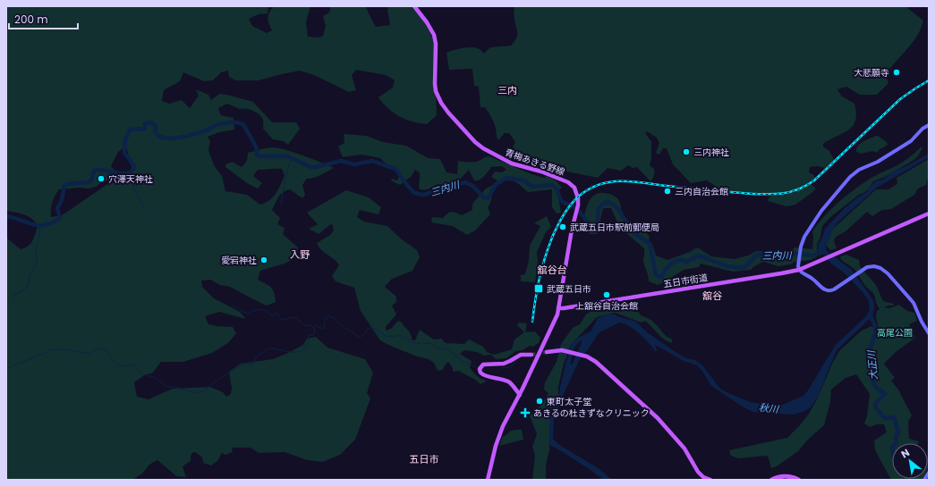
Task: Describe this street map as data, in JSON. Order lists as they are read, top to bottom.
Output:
{
  "streets": {
    "main road": ["青梅あきる野線", "五日市街道"]
  },
  "crossings": [
    ["青梅あきる野線", "五日市街道"]
  ],
  "districts": [
    "三内",
    "入野",
    "舘谷台",
    "舘谷",
    "五日市"
  ],
  "water": ["三内川", "大正川", "秋川"],
  "parks": ["高尾公園"],
  "places": {
    "other": [
      "大悲願寺",
      "三内神社",
      "穴澤天神社",
      "三内自治会館",
      "武蔵五日市駅前郵便局",
      "愛宕神社",
      "上舘谷自治会館",
      "東町太子堂"
    ],
    "transit": ["武蔵五日市"],
    "health": ["あきるの杜きずなクリニック"]
  },
  "scale_bar": "200 m",
  "north": "top left"
}
